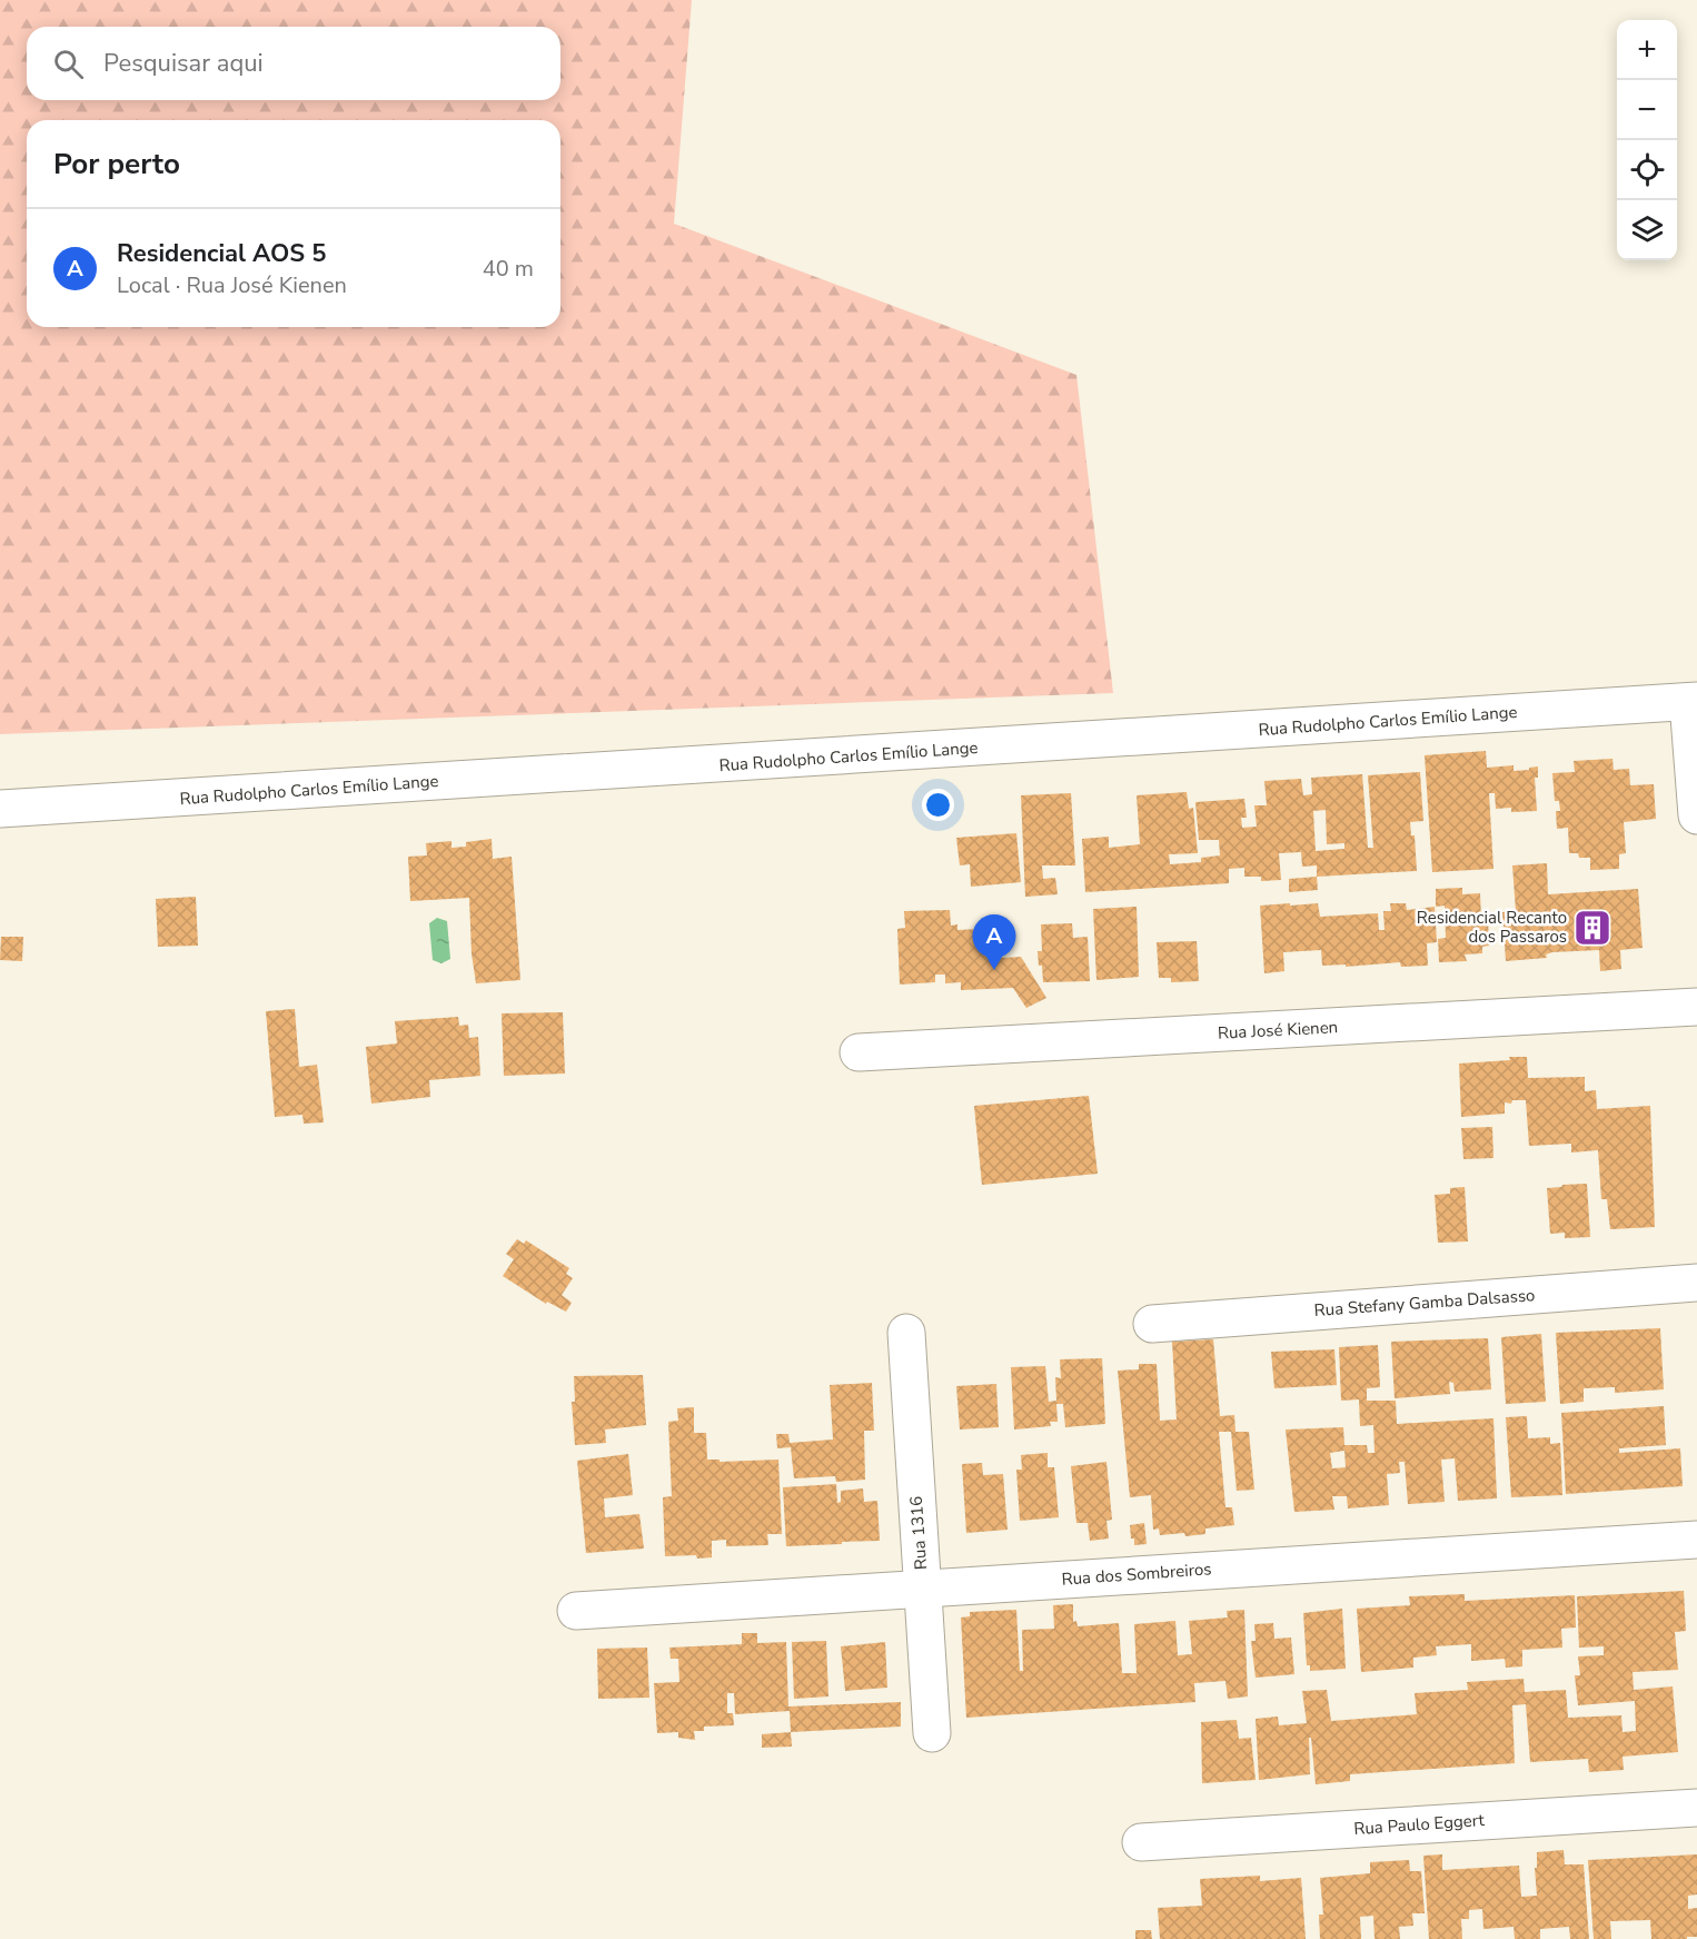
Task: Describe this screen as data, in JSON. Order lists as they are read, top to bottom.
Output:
{
  "streets": {
    "street": [
      "Rua Rudolpho Carlos Emílio Lange",
      "Rua José Kienen",
      "Rua Stefany Gamba Dalsasso",
      "Rua 1316",
      "Rua dos Sombreiros",
      "Rua Paulo Eggert"
    ]
  },
  "crossings": [
    ["Rua 1316", "Rua dos Sombreiros"]
  ],
  "places": {
    "building": ["Residencial Recanto dos Passaros"]
  },
  "page": {
    "map_buttons": ["+", "−"],
    "search": "Pesquisar aqui",
    "heading": "Por perto",
    "list": [
      {
        "mark": "A",
        "name": "Residencial AOS 5",
        "note": "Local · Rua José Kienen",
        "value": "40 m"
      }
    ],
    "pins": "A"
  }
}
